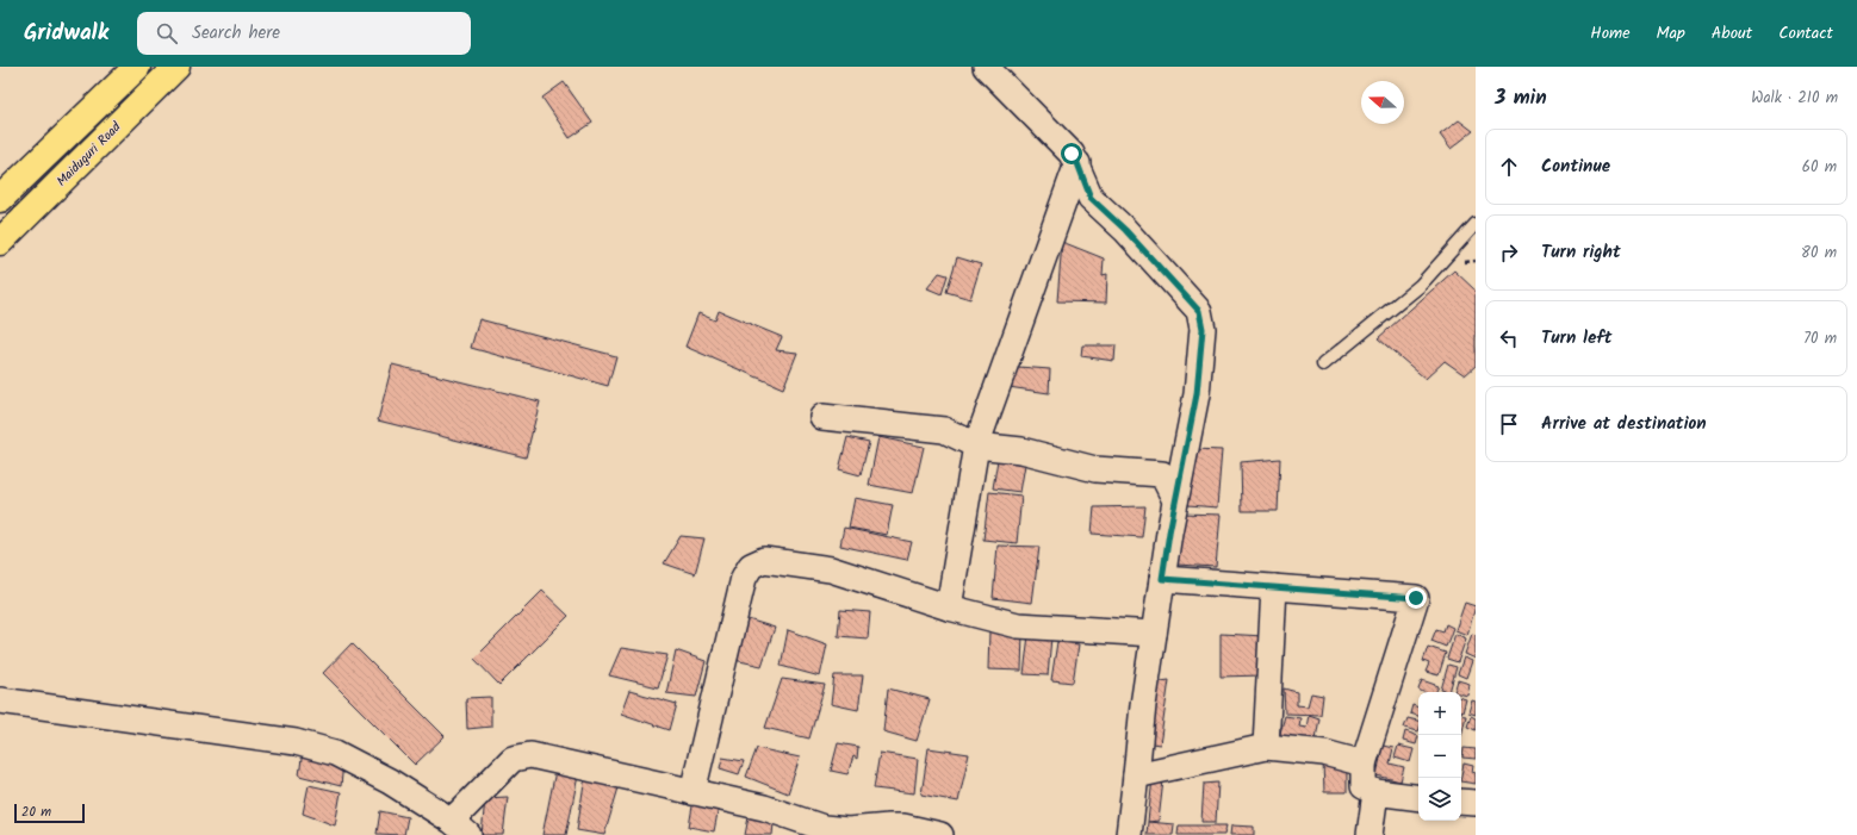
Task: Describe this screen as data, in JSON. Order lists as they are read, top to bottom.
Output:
{
  "streets": {
    "highway": ["Maiduguri Road"]
  },
  "scale_bar": "20 m",
  "north": "left",
  "page": {
    "header": "Gridwalk",
    "search": "Search here",
    "nav": [
      "Home",
      "Map",
      "About",
      "Contact"
    ],
    "heading": ["3 min", "Walk · 210 m"],
    "list": [
      ["Continue", "60 m"],
      ["Turn right", "80 m"],
      ["Turn left", "70 m"],
      "Arrive at destination"
    ],
    "map_buttons": ["+", "−"],
    "scale": "20 m"
  }
}
